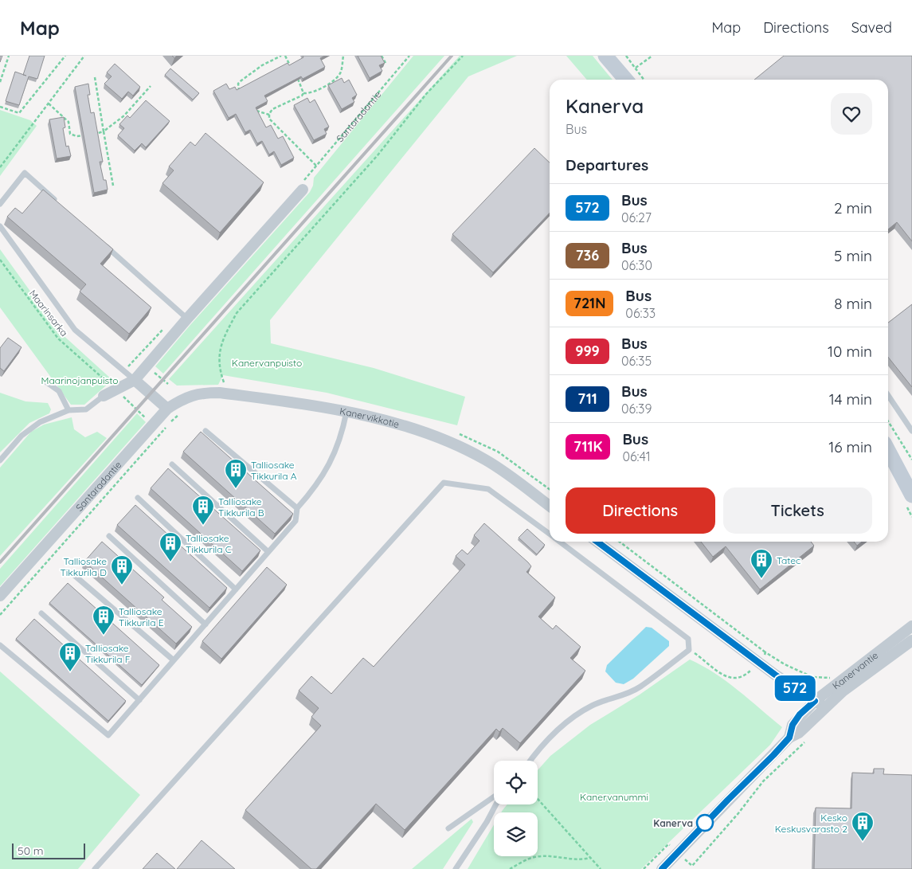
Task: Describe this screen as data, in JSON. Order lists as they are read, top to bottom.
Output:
{
  "streets": {
    "street": ["Santaradantie", "Kanervikkotie", "Kanervantie"],
    "path": ["Maarinsarka"]
  },
  "crossings": [
    ["Santaradantie", "Maarinsarka"],
    ["Santaradantie", "Kanervikkotie"]
  ],
  "parks": ["Kanervanpuisto", "Maarinojanpuisto", "Kanervanummi"],
  "places": {
    "building": [
      "Talliosake Tikkurila A",
      "Talliosake Tikkurila B",
      "Talliosake Tikkurila C",
      "Tatec",
      "Talliosake Tikkurila D",
      "Talliosake Tikkurila E",
      "Talliosake Tikkurila F",
      "Kesko Keskusvarasto 2"
    ],
    "other": ["Kanerva"]
  },
  "lines": ["bus line 572"],
  "scale_bar": "50 m",
  "page": {
    "header": "Map",
    "nav": ["Map", "Directions", "Saved"],
    "on_map": "572",
    "heading": [
      ["Kanerva", "Bus"],
      "Departures"
    ],
    "list": [
      {
        "mark": "572",
        "name": "Bus",
        "note": "06:27",
        "value": "2 min"
      },
      {
        "mark": "736",
        "name": "Bus",
        "note": "06:30",
        "value": "5 min"
      },
      {
        "mark": "721N",
        "name": "Bus",
        "note": "06:33",
        "value": "8 min"
      },
      {
        "mark": "999",
        "name": "Bus",
        "note": "06:35",
        "value": "10 min"
      },
      {
        "mark": "711",
        "name": "Bus",
        "note": "06:39",
        "value": "14 min"
      },
      {
        "mark": "711K",
        "name": "Bus",
        "note": "06:41",
        "value": "16 min"
      }
    ],
    "buttons": ["Directions", "Tickets"],
    "scale": "50 m"
  }
}
